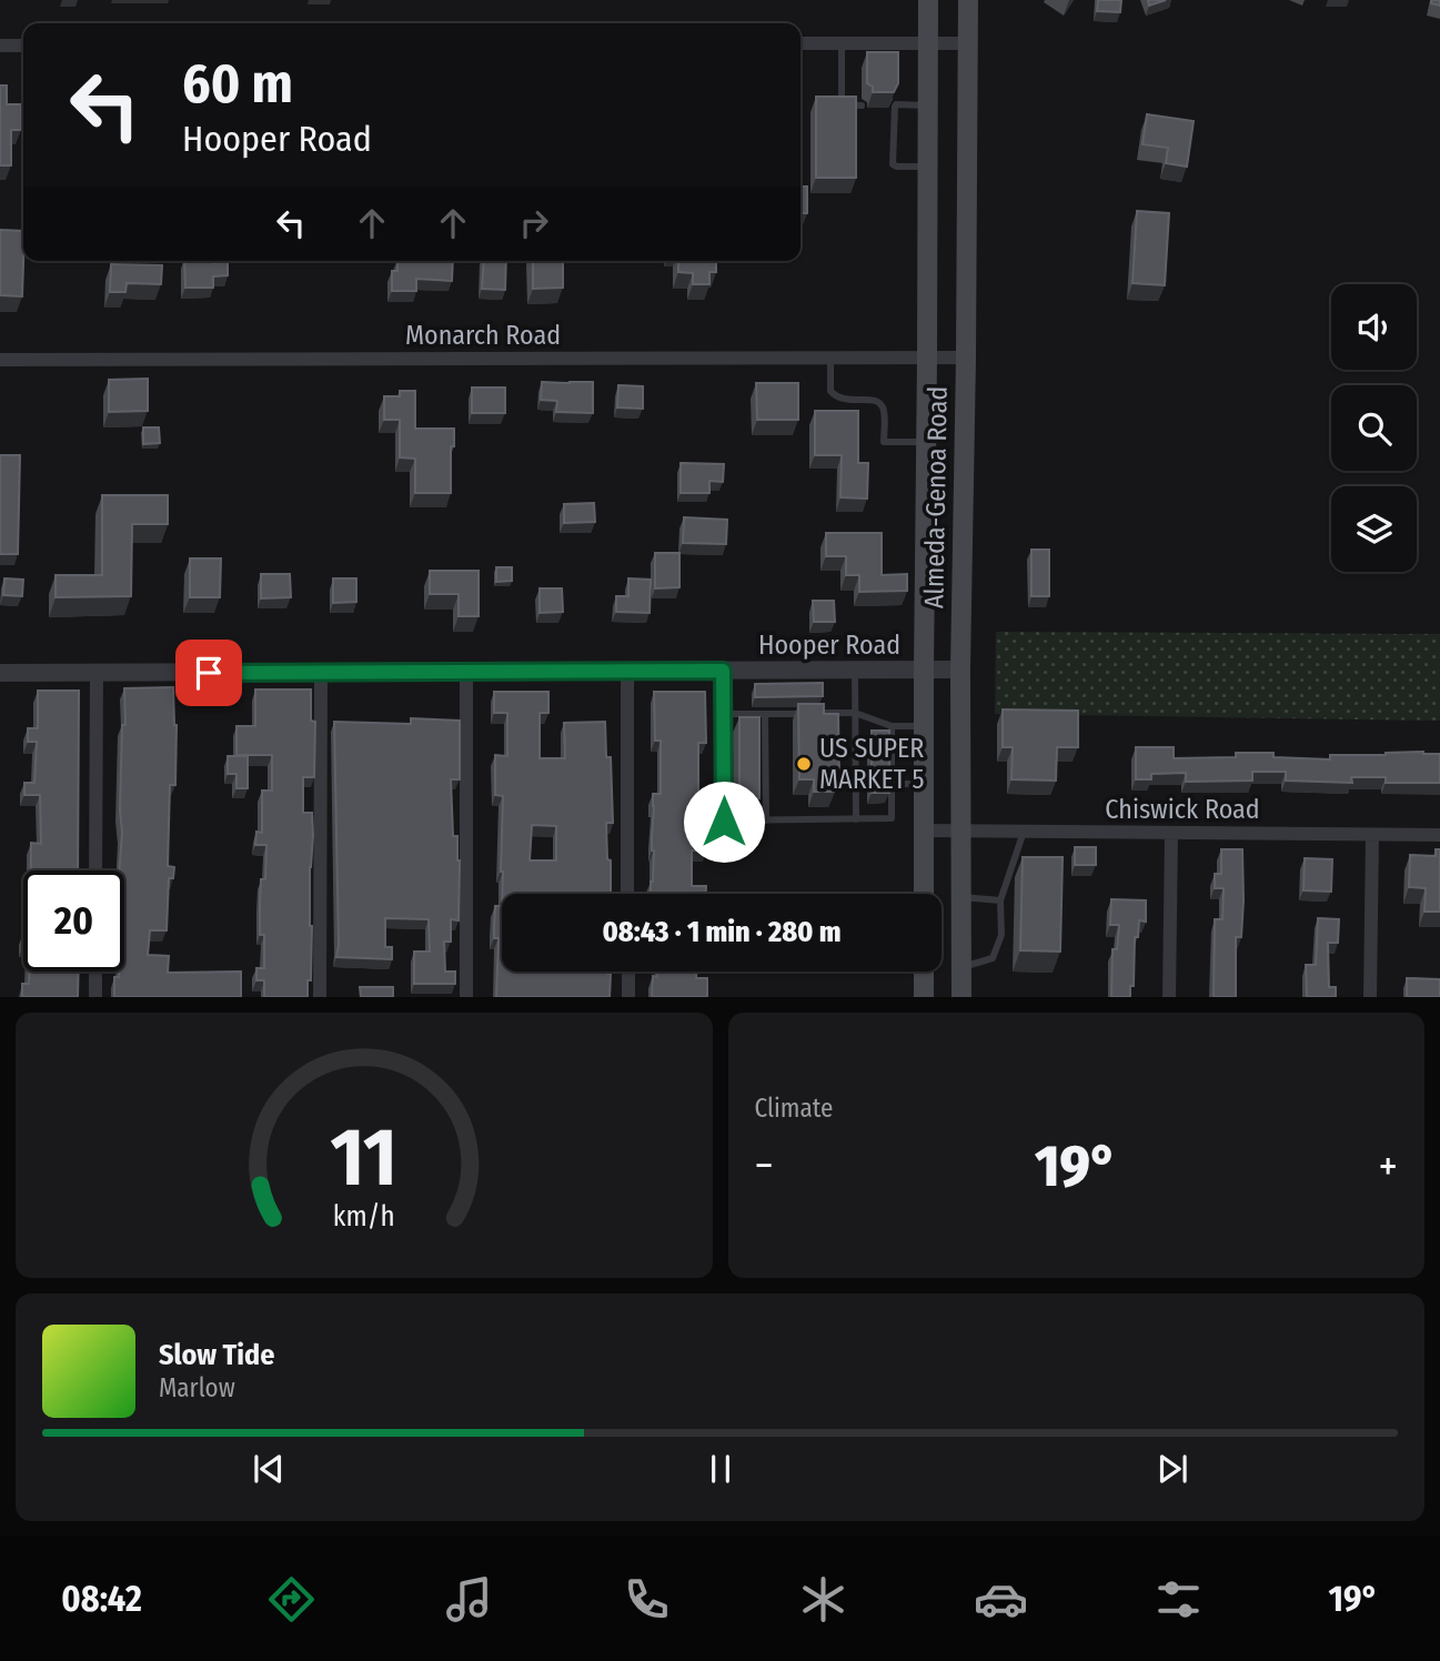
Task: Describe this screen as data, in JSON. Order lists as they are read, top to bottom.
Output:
{
  "streets": {
    "main road": ["Almeda-Genoa Road"],
    "street": ["Monarch Road", "Hooper Road", "Chiswick Road"]
  },
  "crossings": [
    ["Monarch Road", "Almeda-Genoa Road"],
    ["Almeda-Genoa Road", "Hooper Road"],
    ["Almeda-Genoa Road", "Chiswick Road"]
  ],
  "places": ["US SUPER MARKET 5"],
  "page": {
    "turn": ["60 m", "Hooper Road"],
    "limit": "20",
    "trip": "08:43 · 1 min · 280 m",
    "tile": "Climate",
    "heat": ["−", "19°", "+"],
    "song": ["Slow Tide", "Marlow"],
    "tabs": ["08:42", "19°"],
    "gauge": ["11", "km/h"]
  }
}
